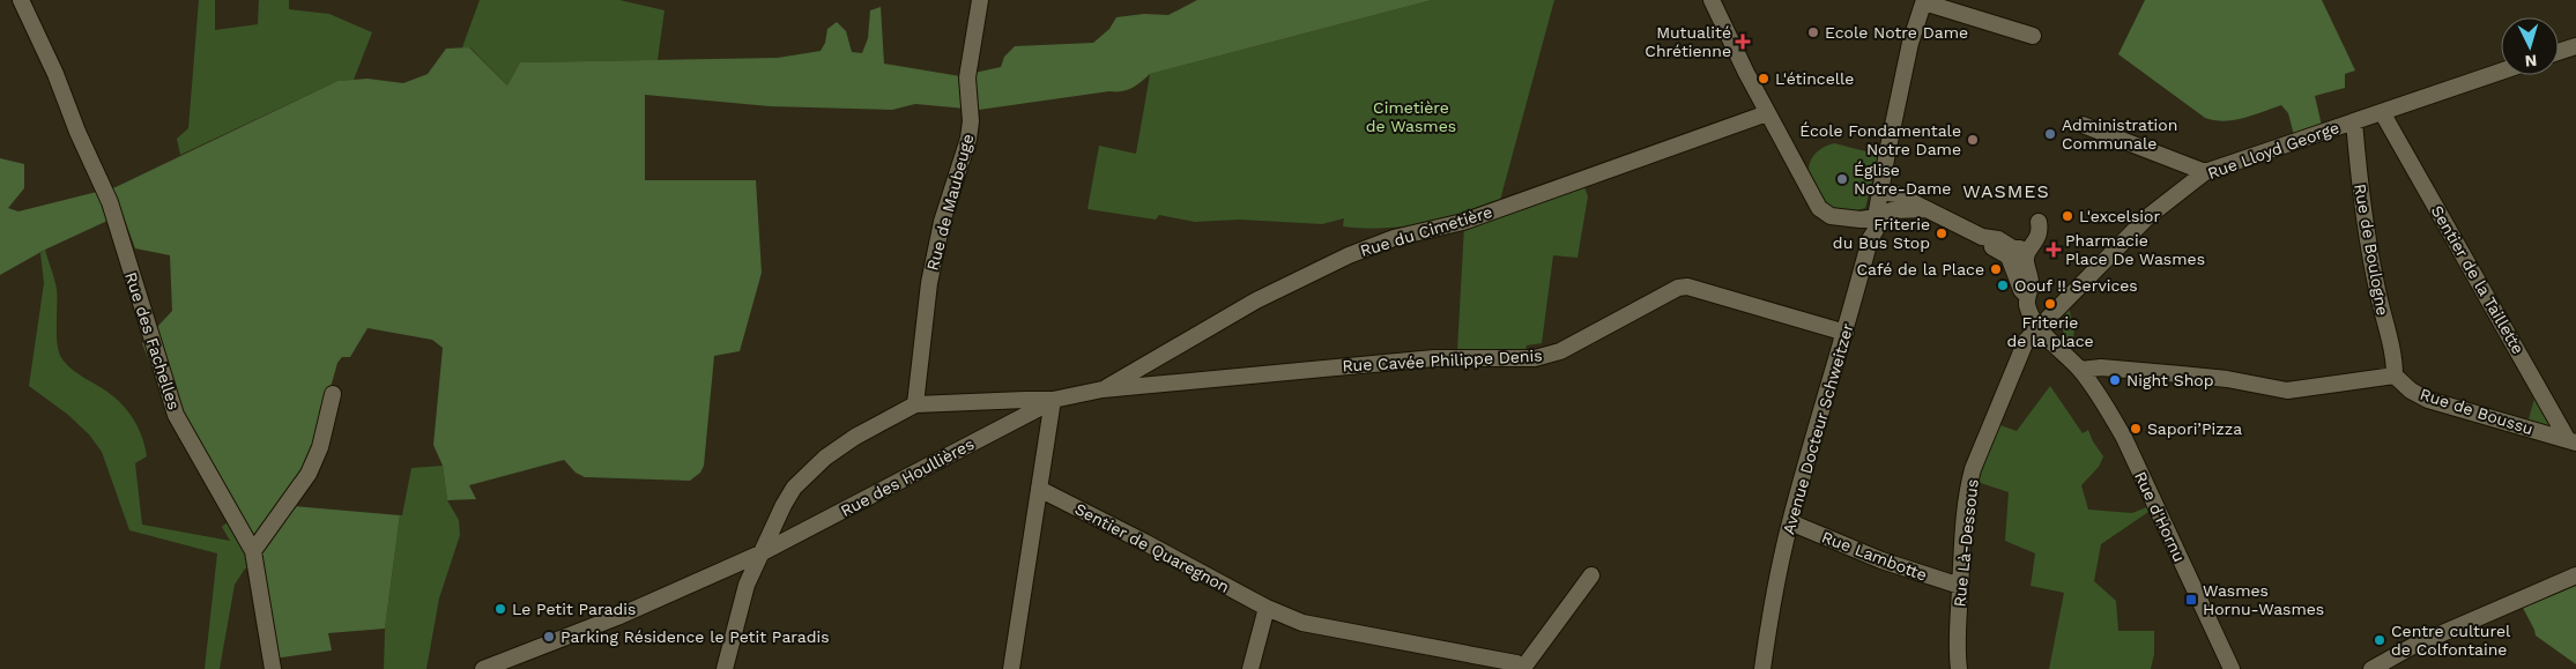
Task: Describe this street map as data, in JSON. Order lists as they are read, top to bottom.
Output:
{
  "streets": {
    "street": [
      "Rue Lloyd George",
      "Rue de Maubeuge",
      "Rue du Cimetière",
      "Rue de Boulogne",
      "Sentier de la Taillette",
      "Rue des Fachelles",
      "Rue Cavée Philippe Denis",
      "Rue de Boussu",
      "Avenue Docteur Schweitzer",
      "Rue des Houllières",
      "Rue d'Hornu",
      "Rue Là-Dessous",
      "Sentier de Quaregnon",
      "Rue Lambotte"
    ]
  },
  "crossings": [
    ["Rue Lloyd George", "Rue de Boulogne"],
    ["Rue Lloyd George", "Sentier de la Taillette"],
    ["Rue Lloyd George", "Rue d'Hornu"],
    ["Rue Lloyd George", "Rue Là-Dessous"],
    ["Rue du Cimetière", "Rue Cavée Philippe Denis"],
    ["Rue de Boulogne", "Rue de Boussu"],
    ["Sentier de la Taillette", "Rue de Boussu"],
    ["Rue Cavée Philippe Denis", "Avenue Docteur Schweitzer"],
    ["Rue Cavée Philippe Denis", "Rue des Houllières"],
    ["Avenue Docteur Schweitzer", "Rue Lambotte"],
    ["Rue d'Hornu", "Rue Là-Dessous"],
    ["Rue Là-Dessous", "Rue Lambotte"]
  ],
  "districts": ["WASMES"],
  "parks": ["Cimetière de Wasmes"],
  "places": {
    "other": [
      "Ecole Notre Dame",
      "L'étincelle",
      "Administration Communale",
      "École Fondamentale Notre Dame",
      "Église Notre-Dame",
      "L'excelsior",
      "Friterie du Bus Stop",
      "Café de la Place",
      "Oouf !! Services",
      "Friterie de la place",
      "Night Shop",
      "Sapori’Pizza",
      "Le Petit Paradis",
      "Parking Résidence le Petit Paradis",
      "Centre culturel de Colfontaine"
    ],
    "health": ["Mutualité Chrétienne", "Pharmacie Place De Wasmes"],
    "transit": ["Wasmes Hornu-Wasmes"]
  },
  "north": "bottom"
}
